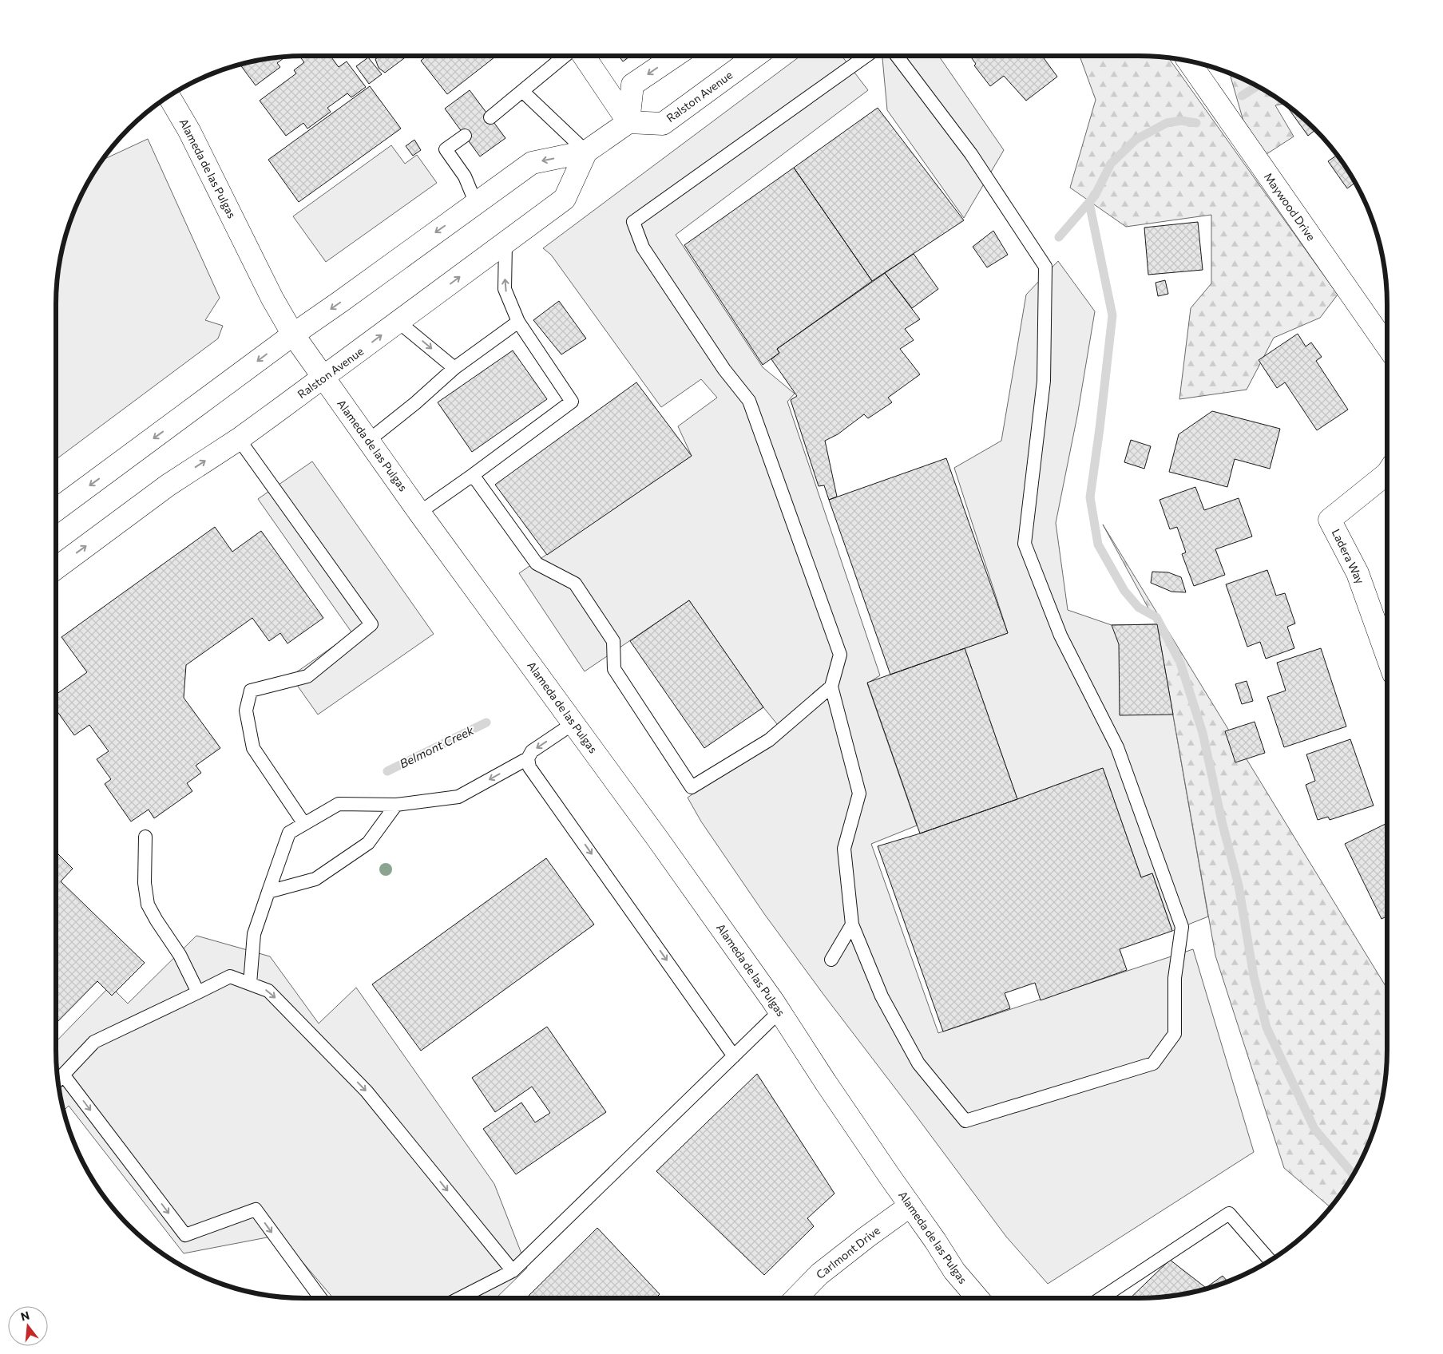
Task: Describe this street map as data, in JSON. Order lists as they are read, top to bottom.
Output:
{
  "streets": {
    "main road": [
      "Ralston Avenue",
      "Alameda de las Pulgas",
      "Maywood Drive",
      "Ladera Way",
      "Carlmont Drive"
    ]
  },
  "crossings": [
    ["Ralston Avenue", "Alameda de las Pulgas"],
    ["Alameda de las Pulgas", "Carlmont Drive"]
  ],
  "water": ["Belmont Creek"],
  "north": "top"
}
